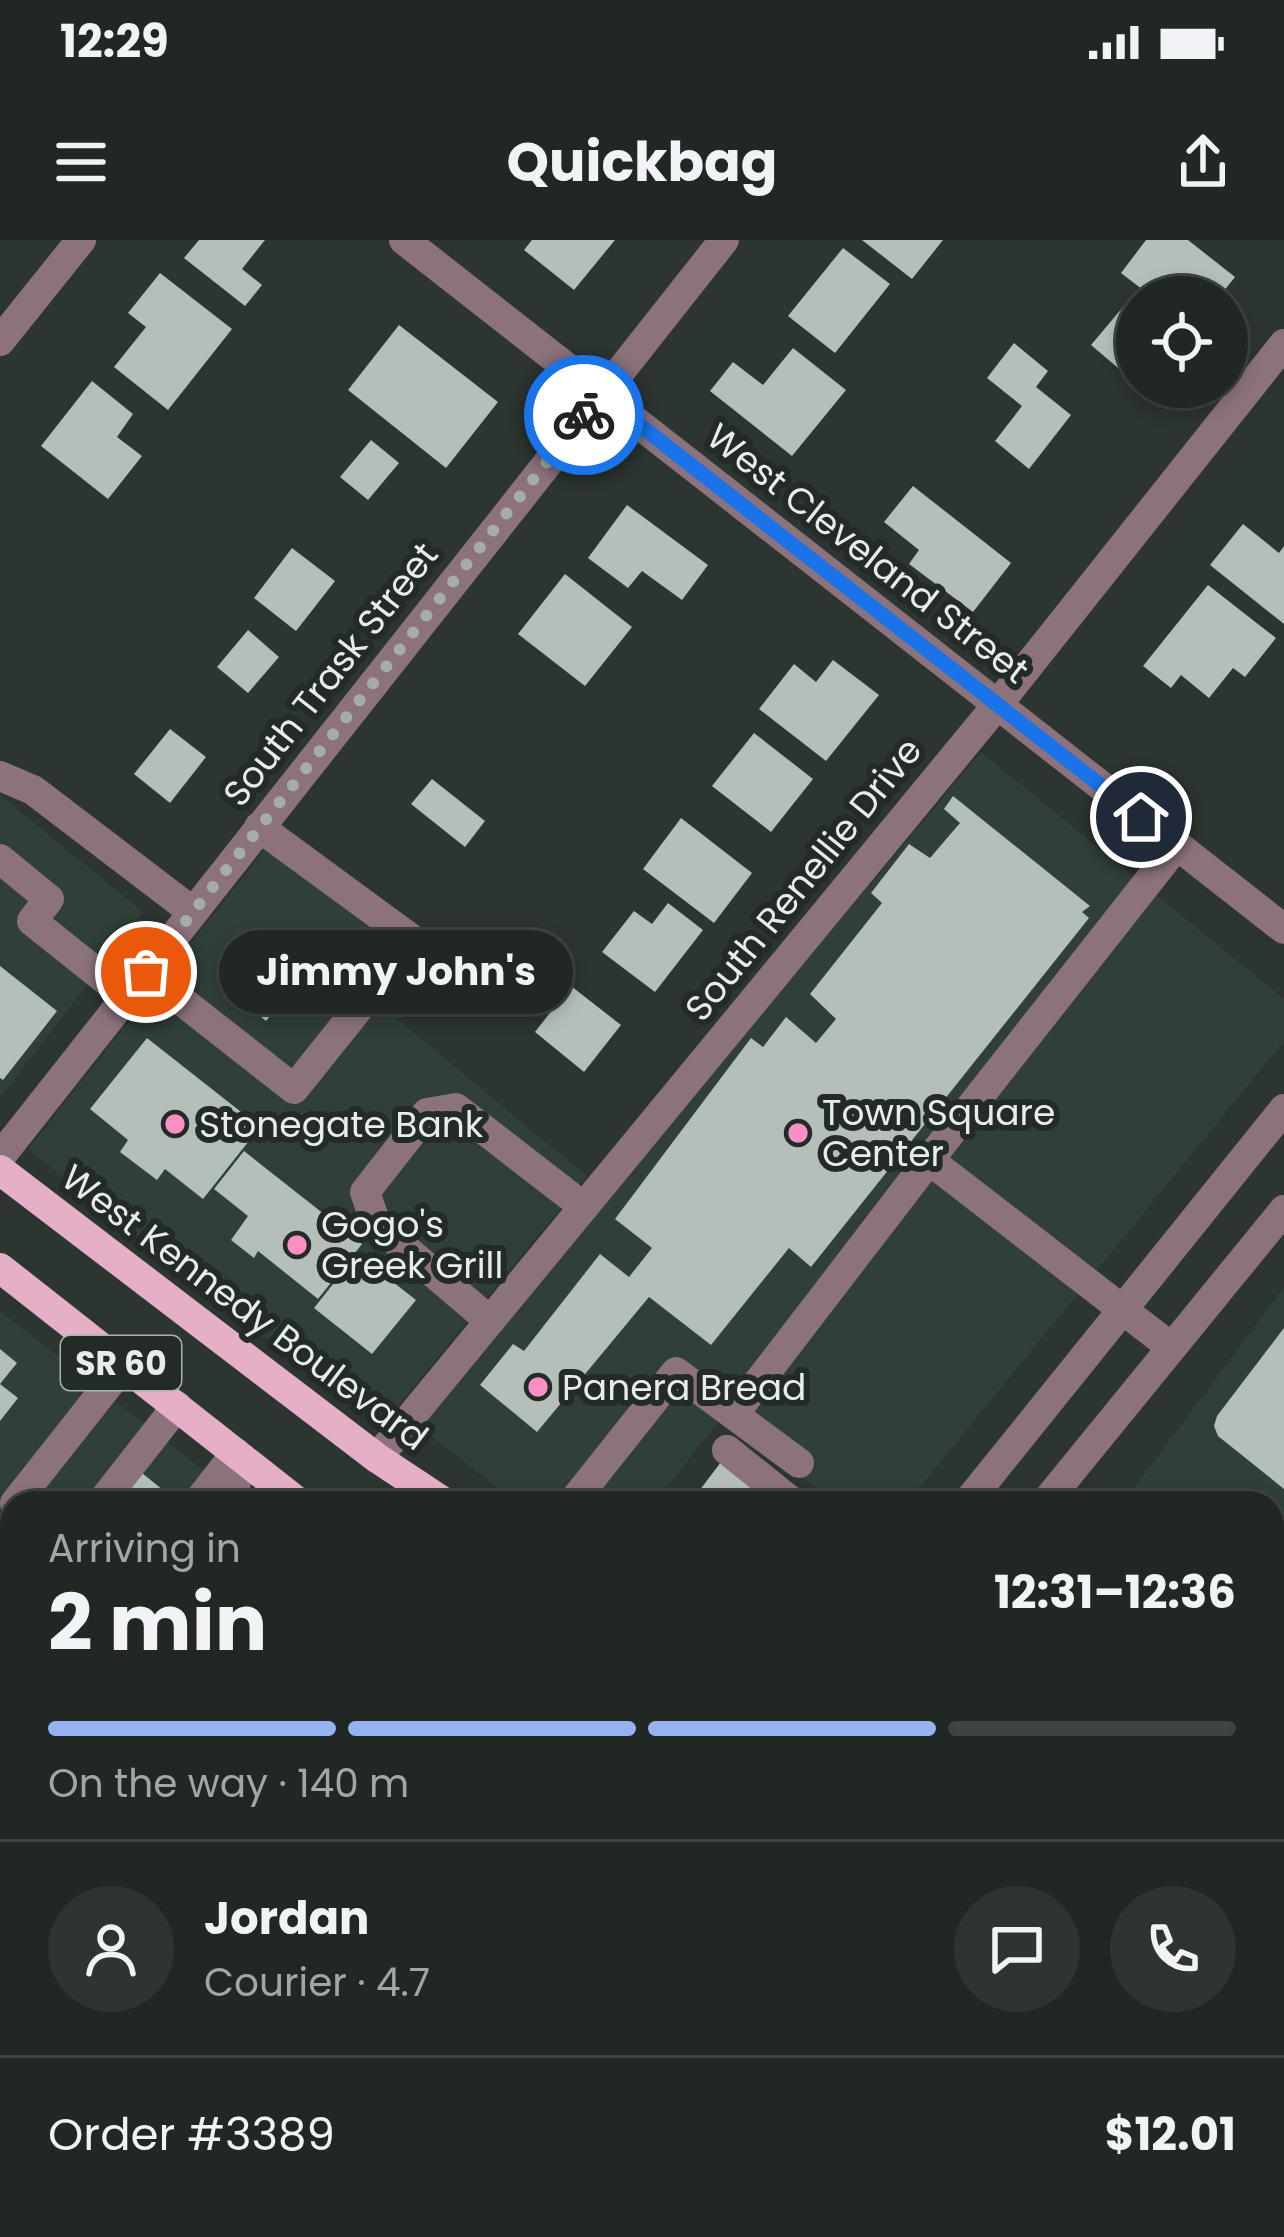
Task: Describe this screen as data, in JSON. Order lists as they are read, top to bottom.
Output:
{
  "streets": {
    "main road": ["West Kennedy Boulevard", "SR 60"],
    "street": ["West Cleveland Street", "South Trask Street", "South Renellie Drive"]
  },
  "crossings": [
    ["West Cleveland Street", "South Trask Street"],
    ["West Cleveland Street", "South Renellie Drive"],
    ["South Renellie Drive", "West Kennedy Boulevard"]
  ],
  "places": [
    "Jimmy John's",
    "Stonegate Bank",
    "Town Square Center",
    "Gogo's Greek Grill",
    "Panera Bread"
  ],
  "page": {
    "status": "12:29",
    "header": "Quickbag",
    "bubble": "Jimmy John's",
    "heading": ["2 min", "Arriving in", "12:31–12:36"],
    "panel": [
      "Jordan",
      "Courier · 4.7",
      "Order #3389",
      "$12.01"
    ],
    "bar": "On the way · 140 m"
  }
}
